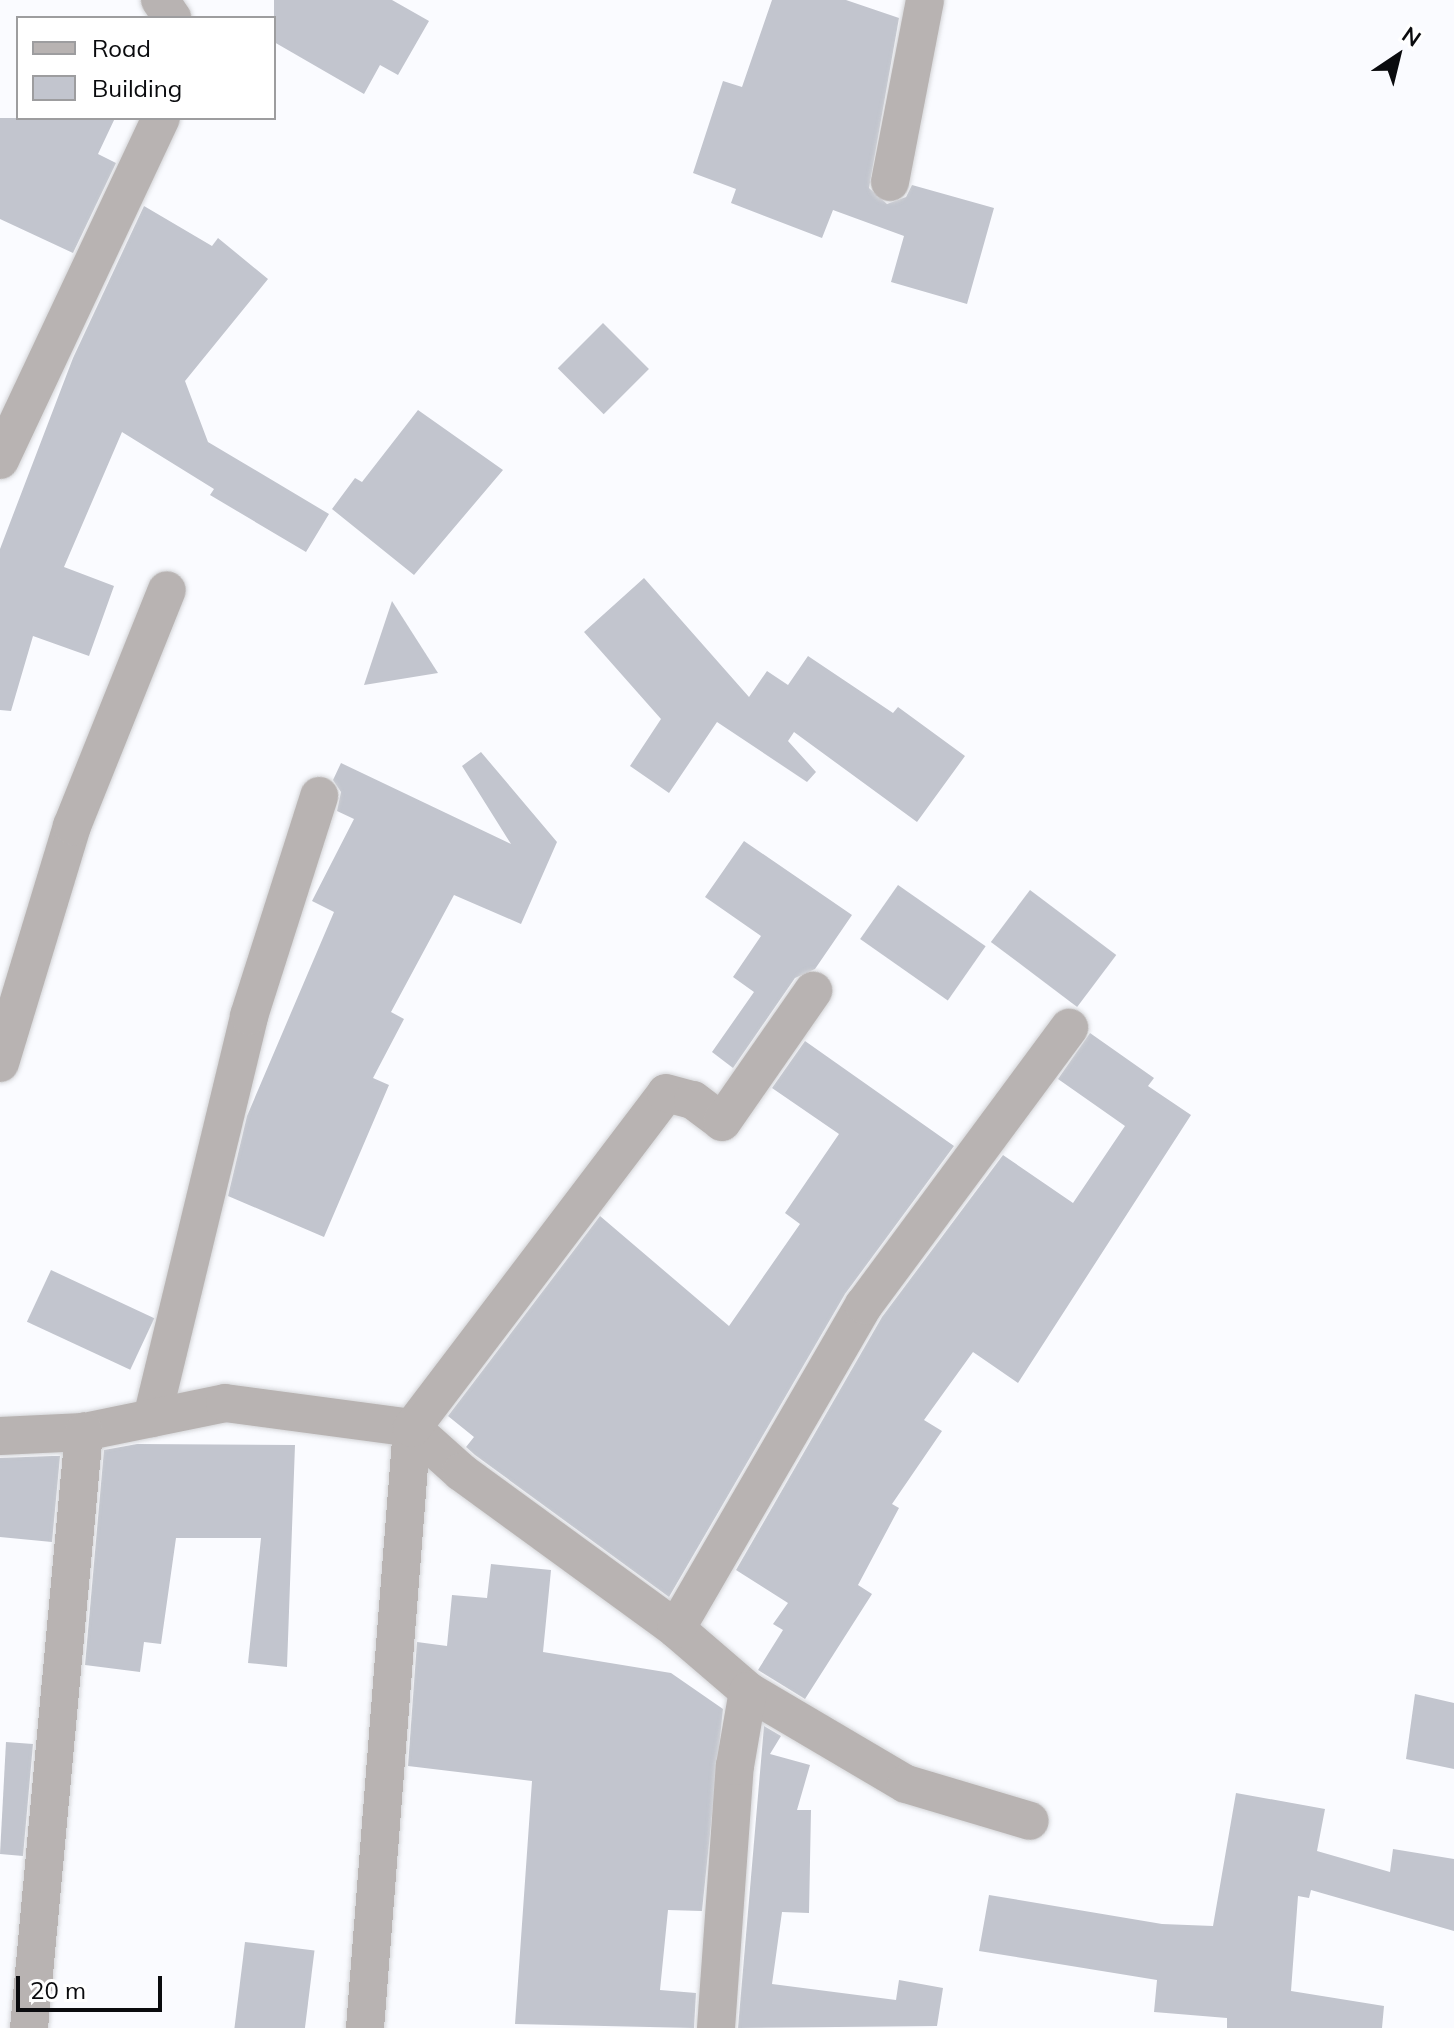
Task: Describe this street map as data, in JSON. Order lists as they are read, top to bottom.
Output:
{
  "legend": ["Road", "Building"],
  "scale_bar": "20 m",
  "north": "top right"
}
